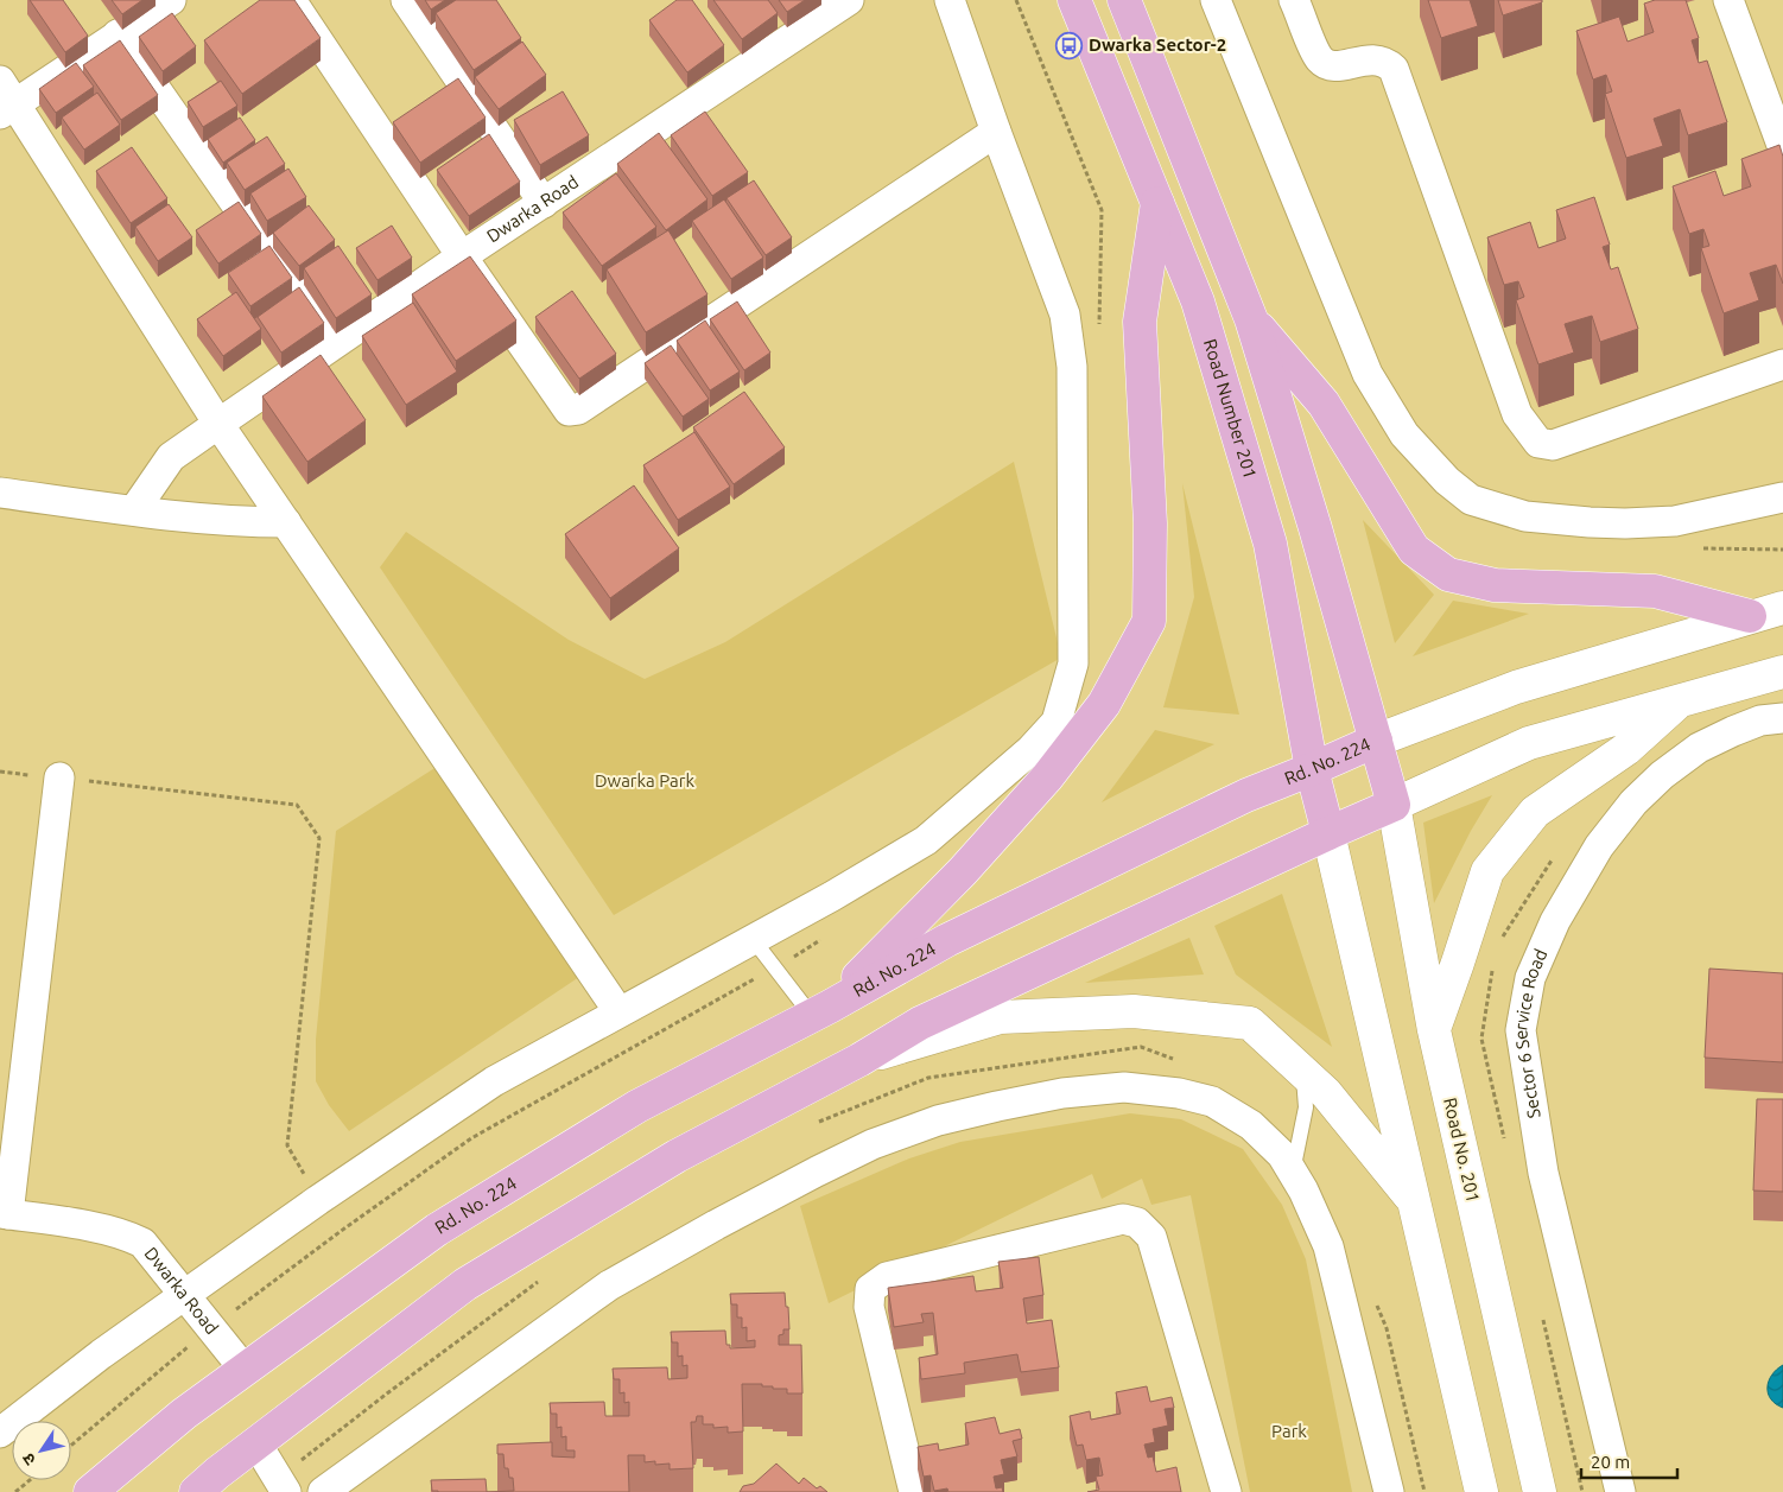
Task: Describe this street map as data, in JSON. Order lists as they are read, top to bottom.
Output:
{
  "streets": {
    "main road": ["Road Number 201", "Rd. No. 224", "Road No. 201"],
    "street": ["Dwarka Road", "Sector 6 Service Road"]
  },
  "crossings": [
    ["Dwarka Road", "Rd. No. 224"],
    ["Road Number 201", "Rd. No. 224"]
  ],
  "parks": ["Dwarka Park", "Park"],
  "places": {
    "bus stop": ["Dwarka Sector-2"]
  },
  "scale_bar": "20 m",
  "north": "bottom left"
}
